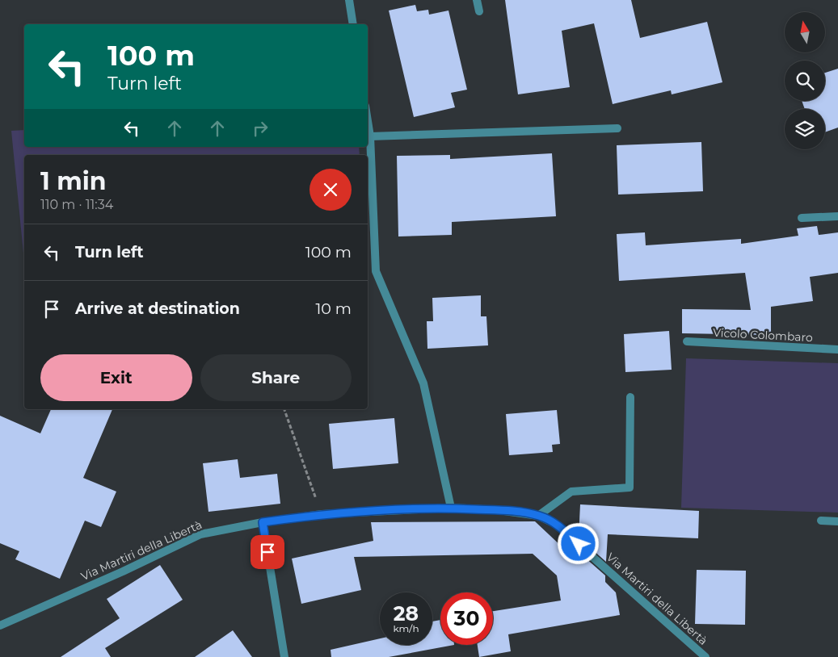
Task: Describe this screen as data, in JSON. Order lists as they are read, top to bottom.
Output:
{
  "streets": {
    "street": ["Vicolo Colombaro", "Via Martiri della Libertà"]
  },
  "north": "top",
  "page": {
    "turn": ["100 m", "Turn left"],
    "heading": ["1 min", "110 m · 11:34"],
    "list": [
      {
        "name": "Turn left",
        "value": "100 m"
      },
      {
        "name": "Arrive at destination",
        "value": "10 m"
      }
    ],
    "buttons": ["Exit", "Share"],
    "speed": "28 km/h",
    "limit": "30"
  }
}
